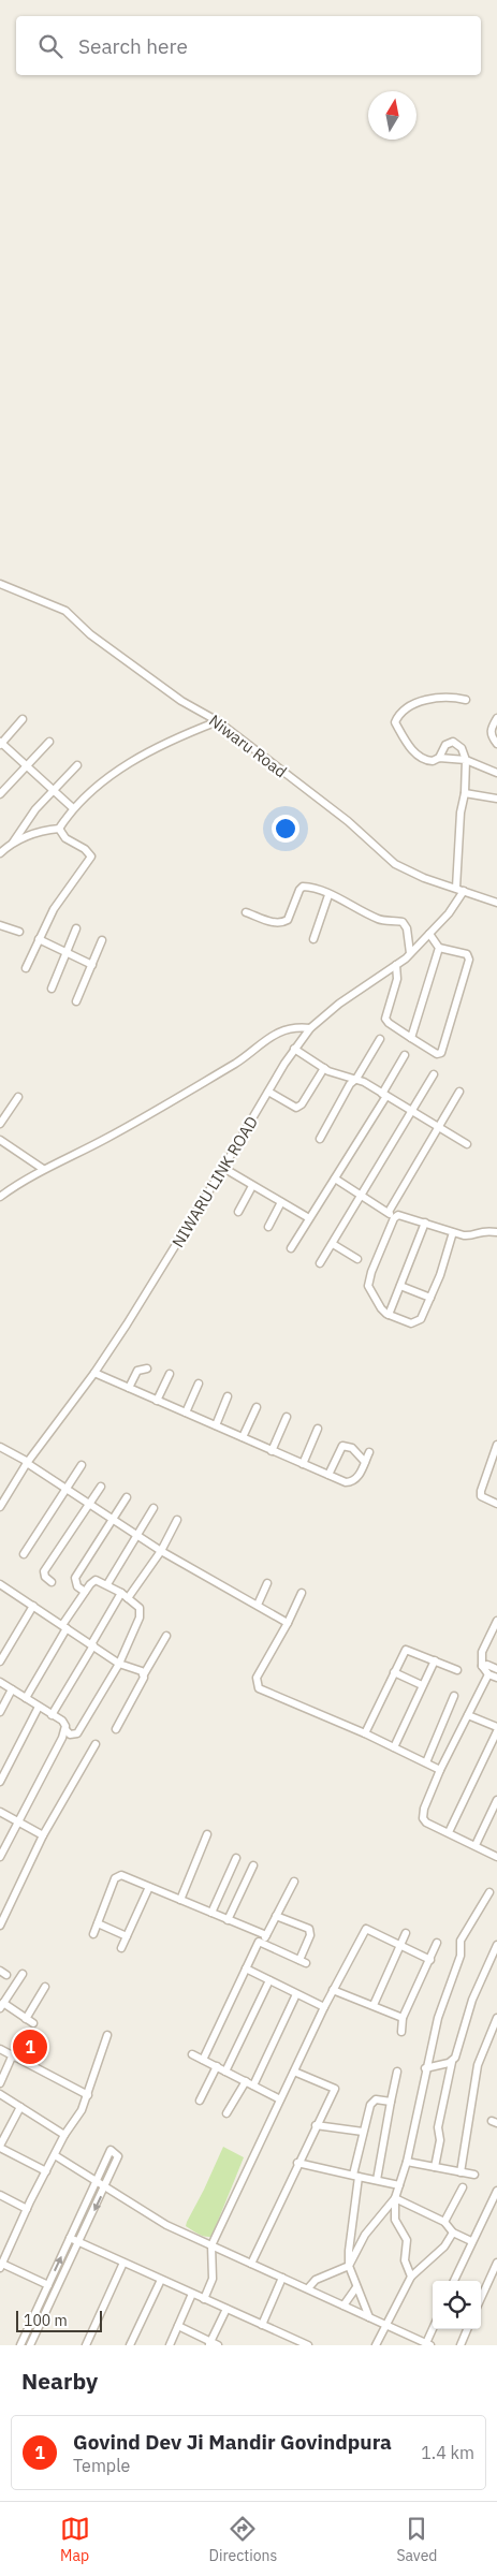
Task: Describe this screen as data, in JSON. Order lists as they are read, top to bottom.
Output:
{
  "streets": {
    "street": ["Niwaru Road", "NIWARU LINK ROAD"]
  },
  "crossings": [
    ["Niwaru Road", "NIWARU LINK ROAD"]
  ],
  "scale_bar": "100 m",
  "north": "top",
  "page": {
    "search": "Search here",
    "pins": "1",
    "scale": "100 m",
    "heading": "Nearby",
    "list": [
      {
        "mark": "1",
        "name": "Govind Dev Ji Mandir Govindpura",
        "note": "Temple",
        "value": "1.4 km"
      }
    ],
    "nav": ["Map", "Directions", "Saved"]
  }
}
